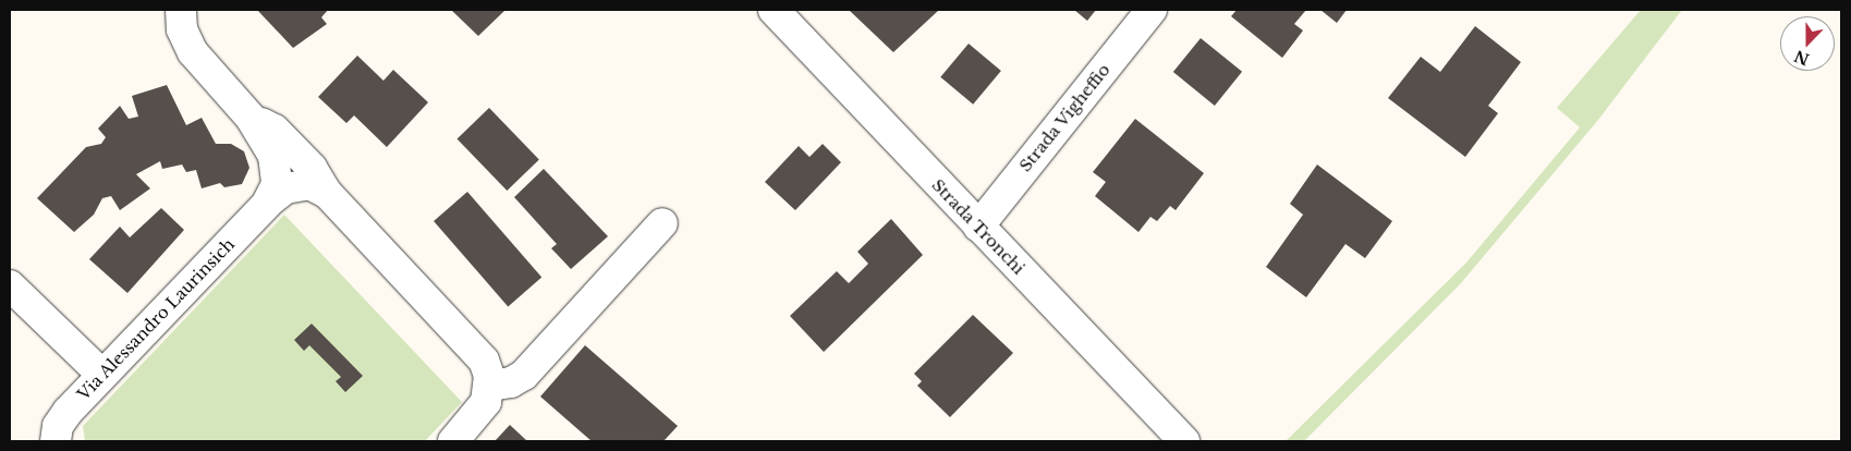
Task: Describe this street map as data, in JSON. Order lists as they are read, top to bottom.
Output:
{
  "streets": {
    "street": ["Strada Vigheffio", "Strada Tronchi", "Via Alessandro Laurinsich"]
  },
  "crossings": [
    ["Strada Vigheffio", "Strada Tronchi"]
  ],
  "north": "bottom"
}
